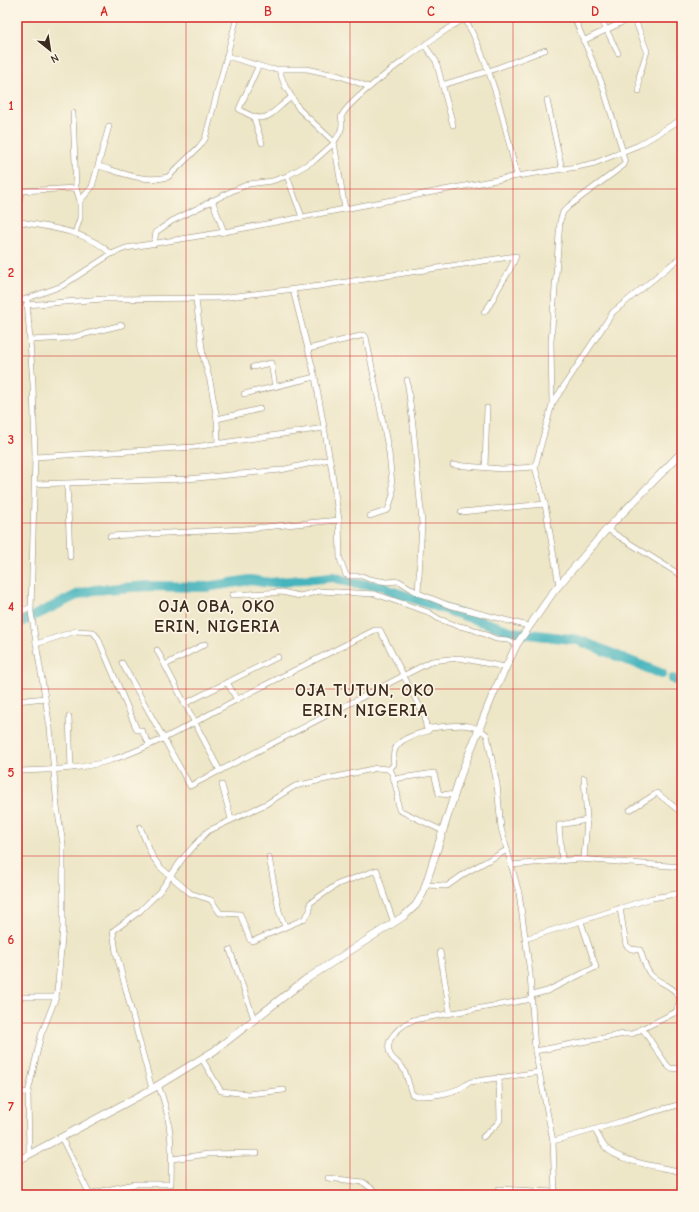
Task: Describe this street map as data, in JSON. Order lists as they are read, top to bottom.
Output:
{
  "districts": ["OJA OBA, OKO ERIN, NIGERIA", "OJA TUTUN, OKO ERIN, NIGERIA"],
  "north": "bottom right",
  "grid": {
    "columns": [
      "A",
      "B",
      "C",
      "D"
    ],
    "rows": [
      "1",
      "2",
      "3",
      "4",
      "5",
      "6",
      "7"
    ]
  }
}
